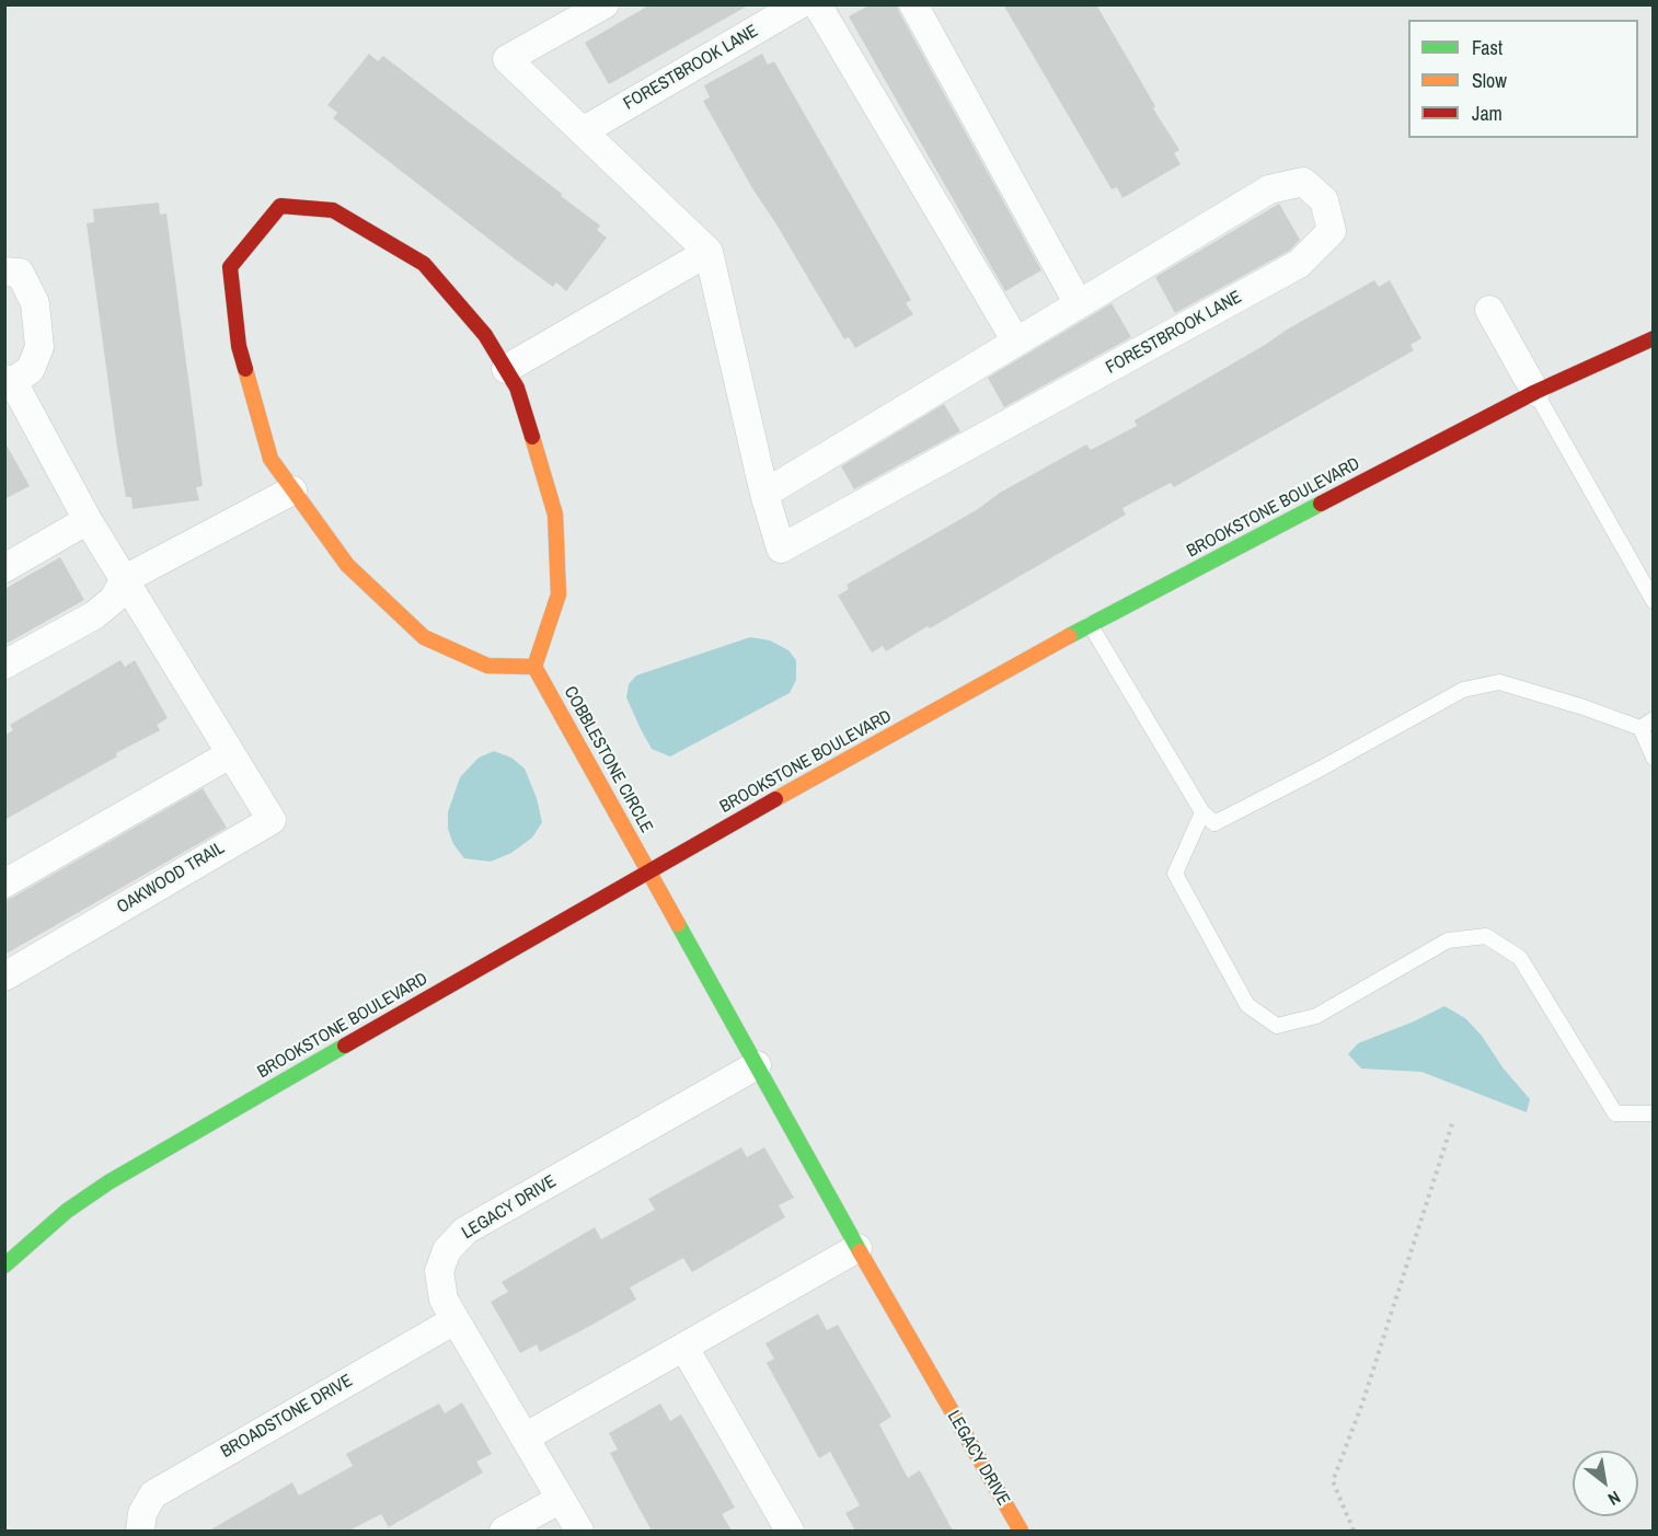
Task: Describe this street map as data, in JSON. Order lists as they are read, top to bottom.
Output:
{
  "streets": {
    "street": [
      "FORESTBROOK LANE",
      "BROOKSTONE BOULEVARD",
      "COBBLESTONE CIRCLE",
      "OAKWOOD TRAIL",
      "LEGACY DRIVE",
      "BROADSTONE DRIVE"
    ]
  },
  "crossings": [
    ["BROOKSTONE BOULEVARD", "COBBLESTONE CIRCLE"],
    ["BROOKSTONE BOULEVARD", "LEGACY DRIVE"],
    ["COBBLESTONE CIRCLE", "LEGACY DRIVE"],
    ["LEGACY DRIVE", "BROADSTONE DRIVE"]
  ],
  "legend": ["Fast", "Slow", "Jam"],
  "north": "bottom right"
}
